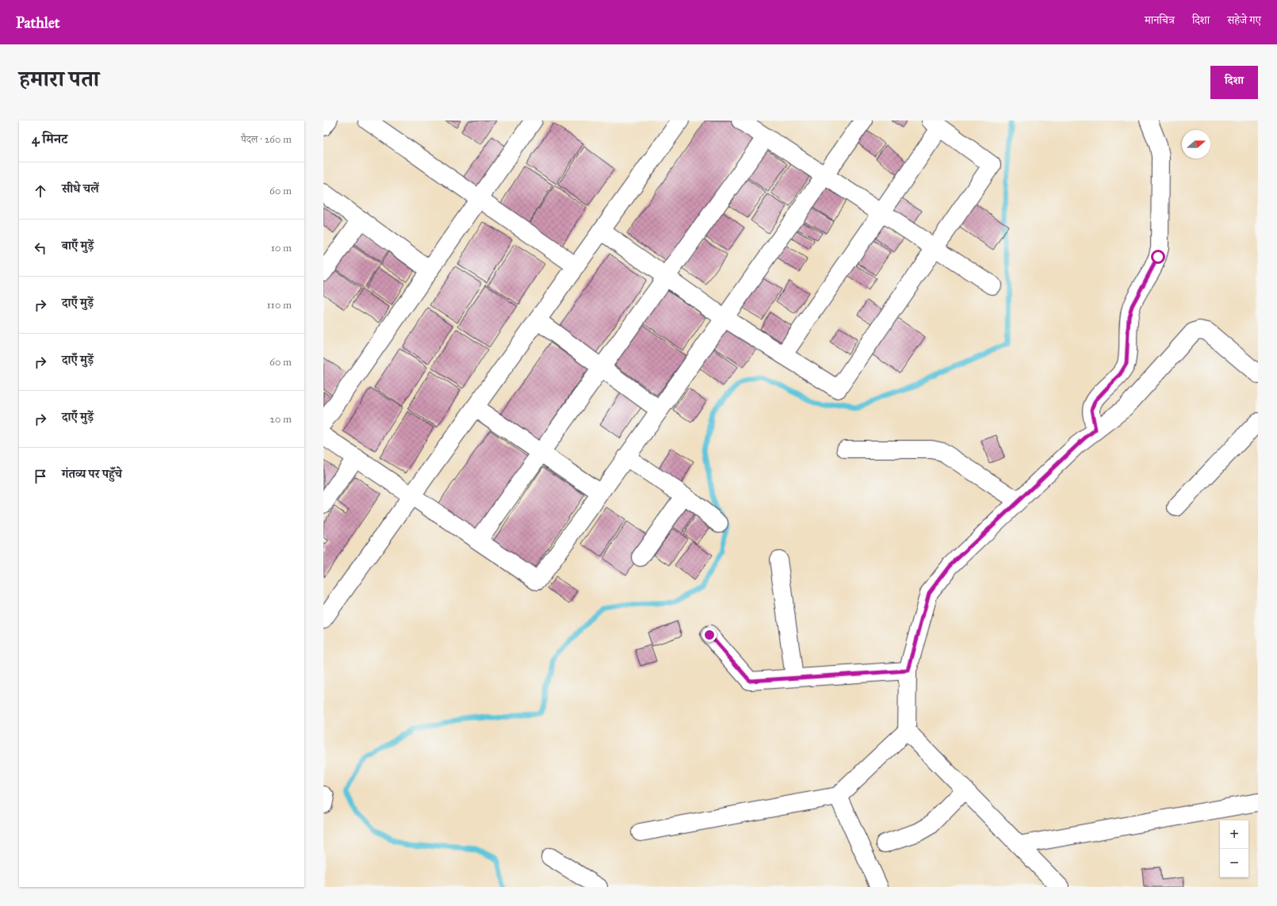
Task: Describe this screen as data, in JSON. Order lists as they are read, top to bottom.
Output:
{
  "north": "right",
  "page": {
    "header": "Pathlet",
    "nav": ["मानचित्र", "दिशा", "सहेजे गए"],
    "title": "हमारा पता",
    "buttons": "दिशा",
    "heading": ["4 मिनट", "पैदल · 260 m"],
    "list": [
      ["सीधे चलें", "60 m"],
      ["बाएँ मुड़ें", "10 m"],
      ["दाएँ मुड़ें", "110 m"],
      ["दाएँ मुड़ें", "60 m"],
      ["दाएँ मुड़ें", "20 m"],
      "गंतव्य पर पहुँचे"
    ],
    "map_buttons": ["+", "−"]
  }
}
